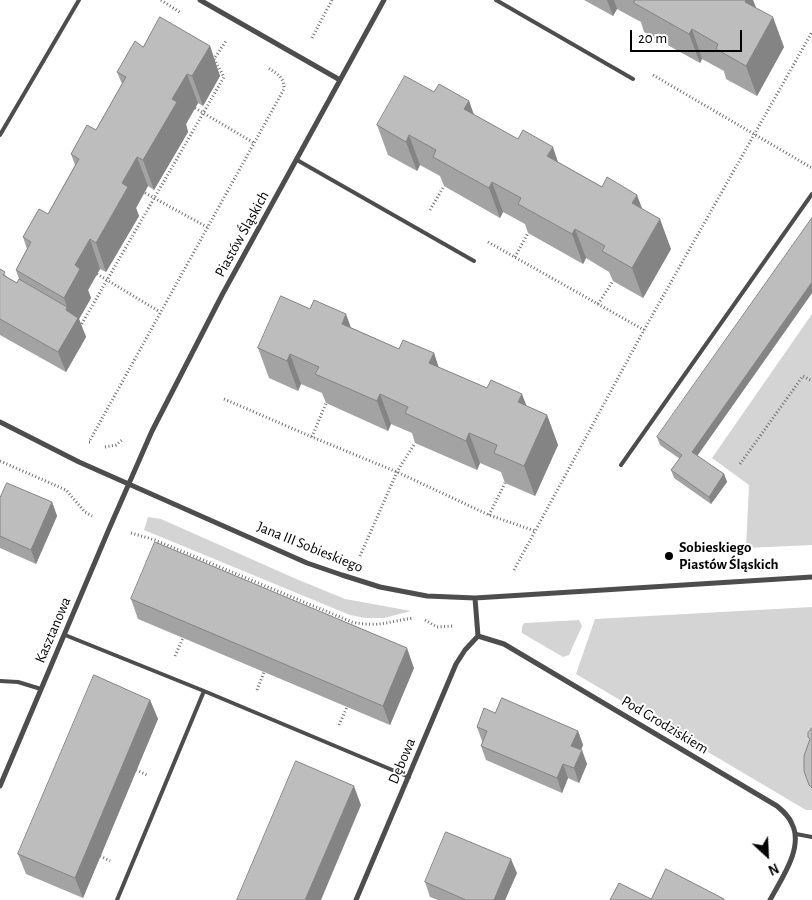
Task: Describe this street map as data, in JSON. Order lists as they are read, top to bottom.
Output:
{
  "streets": {
    "street": [
      "Piastów Śląskich",
      "Jana III Sobieskiego",
      "Kasztanowa",
      "Pod Grodziskiem",
      "Dębowa"
    ]
  },
  "crossings": [
    ["Piastów Śląskich", "Jana III Sobieskiego"],
    ["Piastów Śląskich", "Kasztanowa"],
    ["Jana III Sobieskiego", "Kasztanowa"],
    ["Pod Grodziskiem", "Dębowa"]
  ],
  "places": ["Sobieskiego Piastów Śląskich"],
  "scale_bar": "20 m",
  "north": "bottom right"
}
